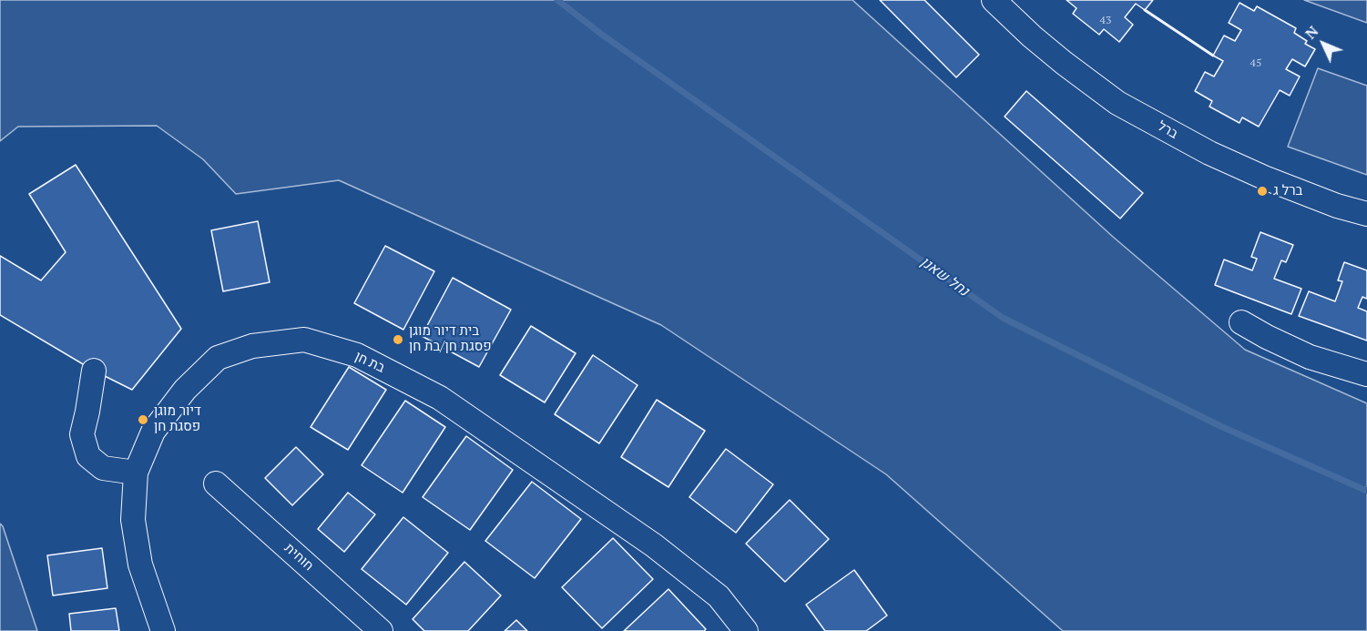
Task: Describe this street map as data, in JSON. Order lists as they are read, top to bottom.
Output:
{
  "streets": {
    "street": ["ברל", "בת חן", "חוחית"]
  },
  "water": ["נחל שאנן"],
  "places": ["ברל ג", "בית דיור מוגן פסגת חן/בת חן", "דיור מוגן פסגת חן"],
  "house_numbers": ["43", "45"],
  "north": "top left"
}
